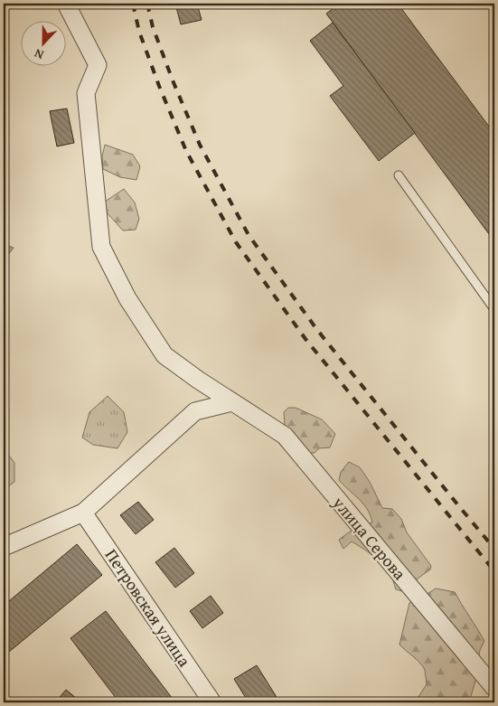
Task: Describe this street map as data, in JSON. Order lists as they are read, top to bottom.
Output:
{
  "streets": {
    "street": ["улица Серова", "Петровская улица"]
  },
  "north": "bottom"
}
